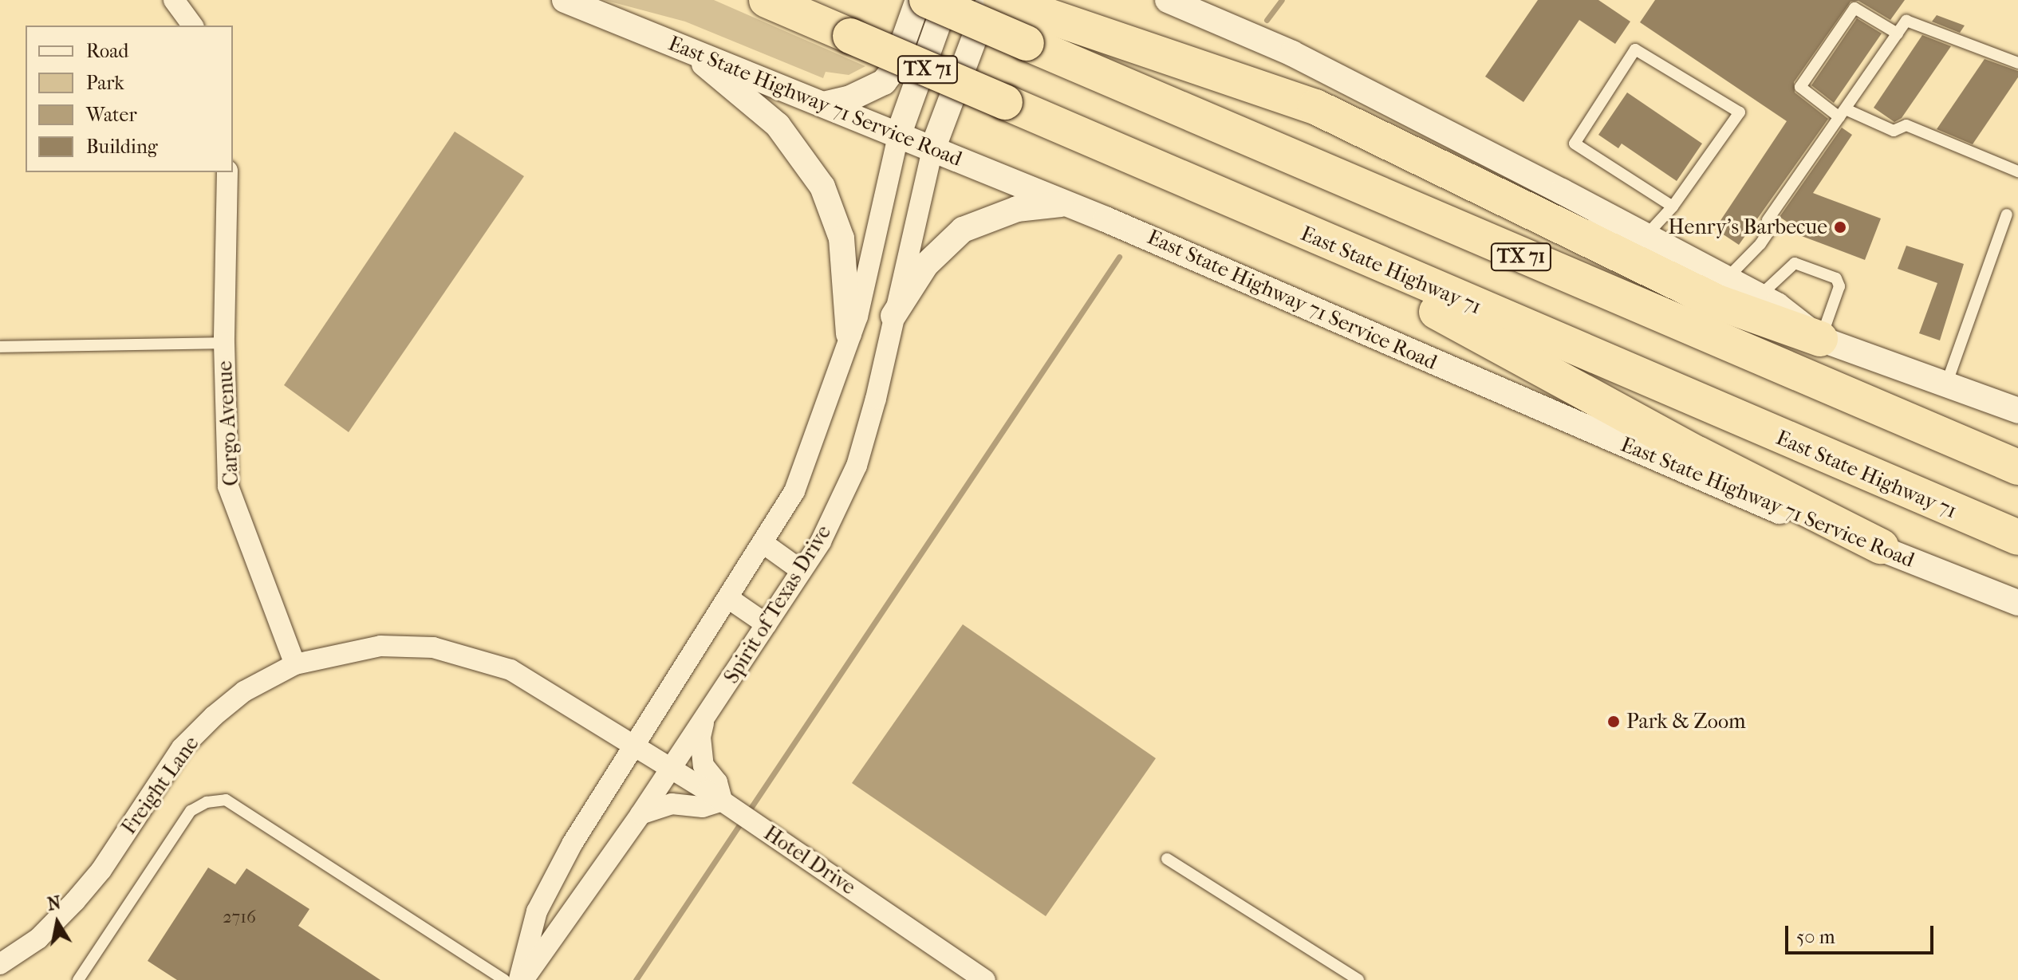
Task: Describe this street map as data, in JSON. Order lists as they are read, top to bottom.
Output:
{
  "streets": {
    "highway": ["TX 71", "East State Highway 71"],
    "street": [
      "East State Highway 71 Service Road",
      "Cargo Avenue",
      "Spirit of Texas Drive",
      "Freight Lane",
      "Hotel Drive"
    ]
  },
  "crossings": [
    ["East State Highway 71 Service Road", "Spirit of Texas Drive"],
    ["Cargo Avenue", "Freight Lane"],
    ["Spirit of Texas Drive", "Freight Lane"],
    ["Spirit of Texas Drive", "Hotel Drive"],
    ["Freight Lane", "Hotel Drive"]
  ],
  "places": ["Henry's Barbecue", "Park & Zoom"],
  "house_numbers": ["2716"],
  "legend": [
    "Road",
    "Park",
    "Water",
    "Building"
  ],
  "scale_bar": "50 m",
  "north": "top"
}
